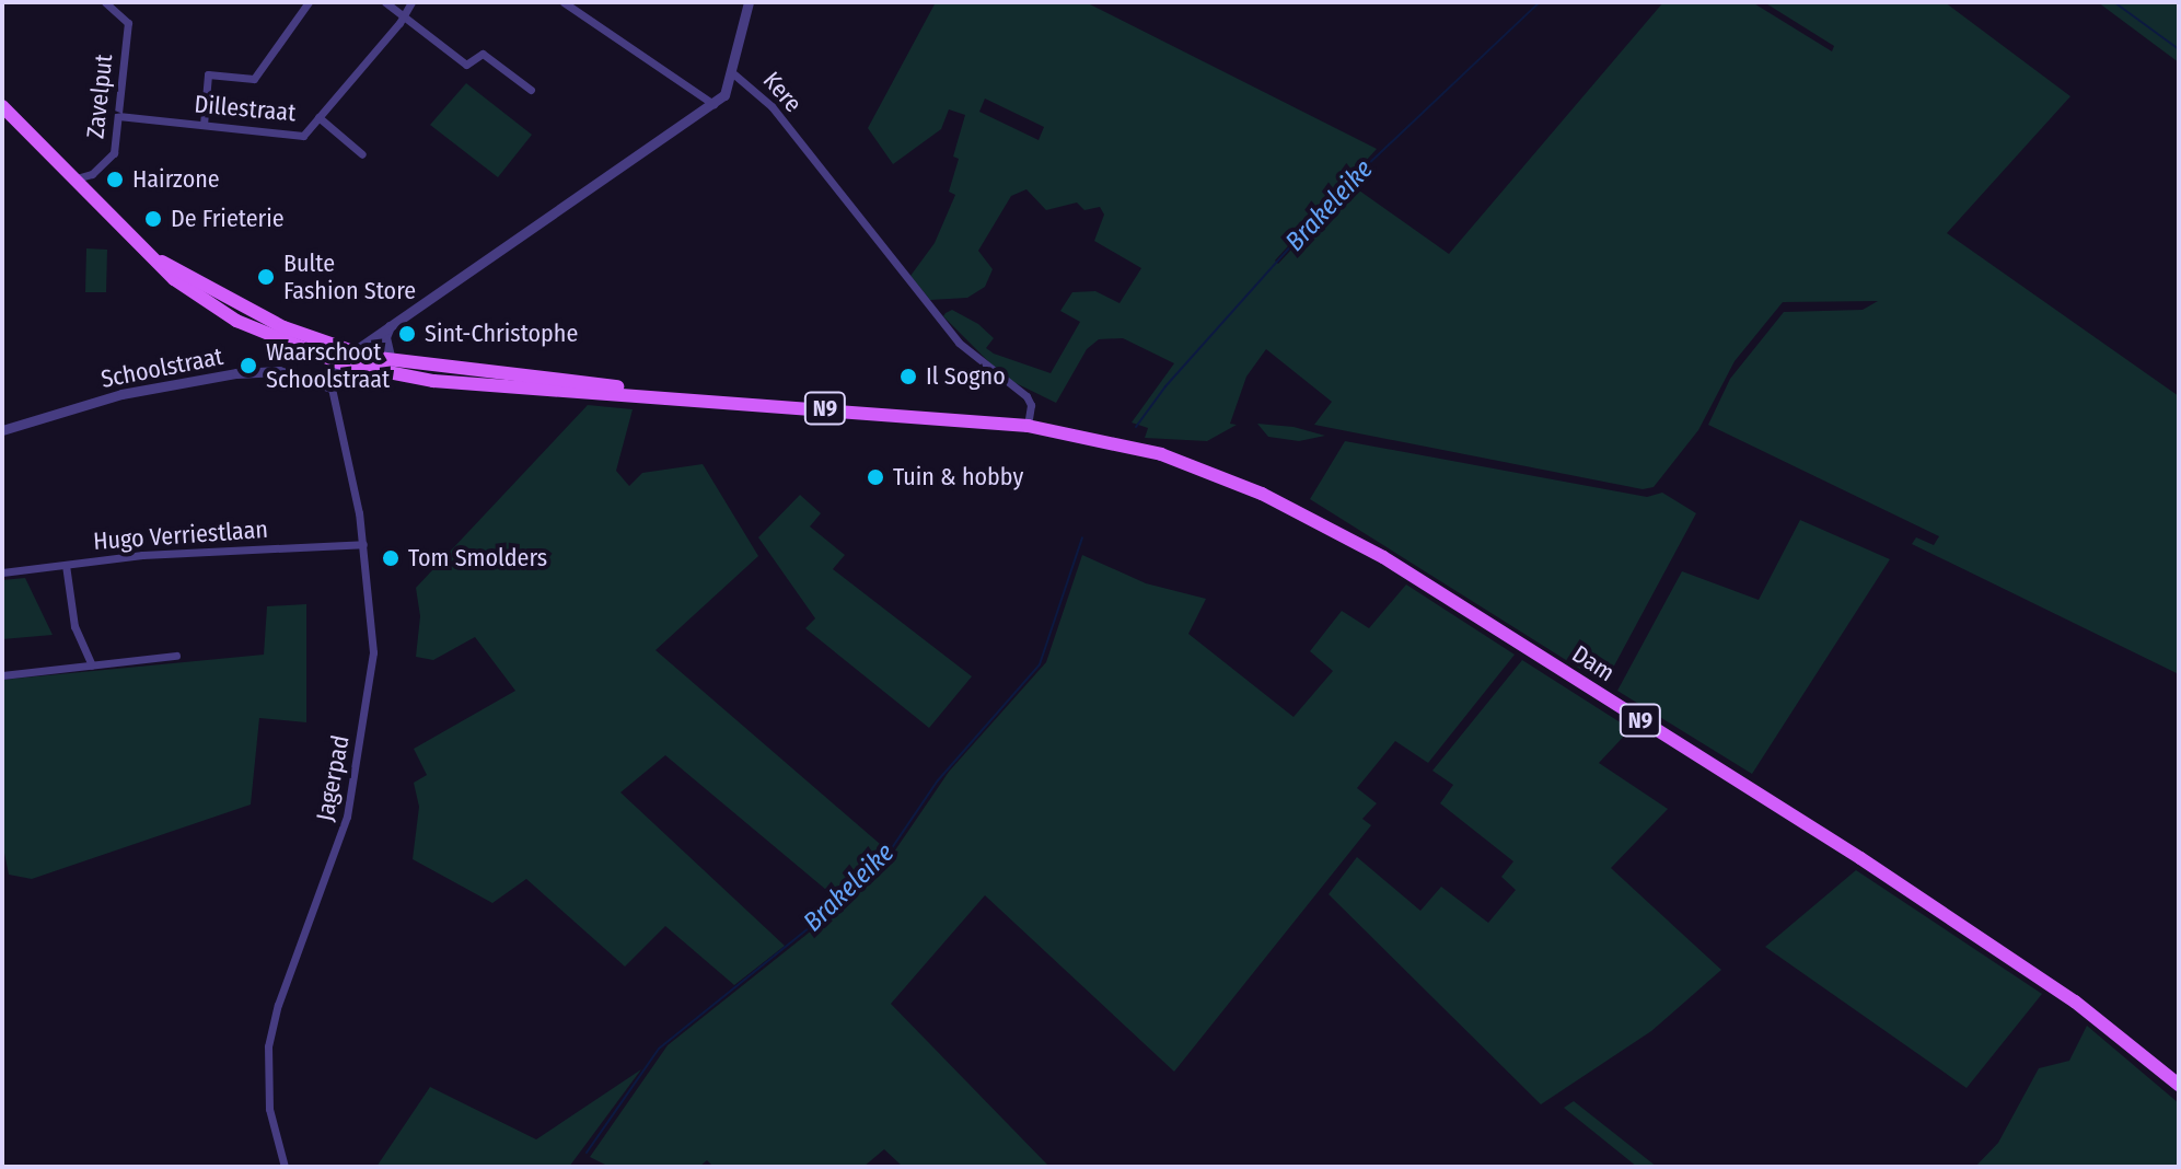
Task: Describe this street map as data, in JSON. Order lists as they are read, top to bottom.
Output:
{
  "streets": {
    "main road": ["N9", "Dam"],
    "street": [
      "Kere",
      "Zavelput",
      "Dillestraat",
      "Schoolstraat",
      "Hugo Verriestlaan",
      "Jagerpad"
    ]
  },
  "crossings": [
    ["Kere", "N9"],
    ["Kere", "Dam"],
    ["Zavelput", "Dillestraat"],
    ["Zavelput", "N9"],
    ["Schoolstraat", "Jagerpad"],
    ["N9", "Dam"],
    ["Hugo Verriestlaan", "Jagerpad"]
  ],
  "water": ["Brakeleike"],
  "places": [
    "Hairzone",
    "De Frieterie",
    "Bulte Fashion Store",
    "Sint-Christophe",
    "Waarschoot Schoolstraat",
    "Il Sogno",
    "Tuin & hobby",
    "Tom Smolders"
  ]
}
